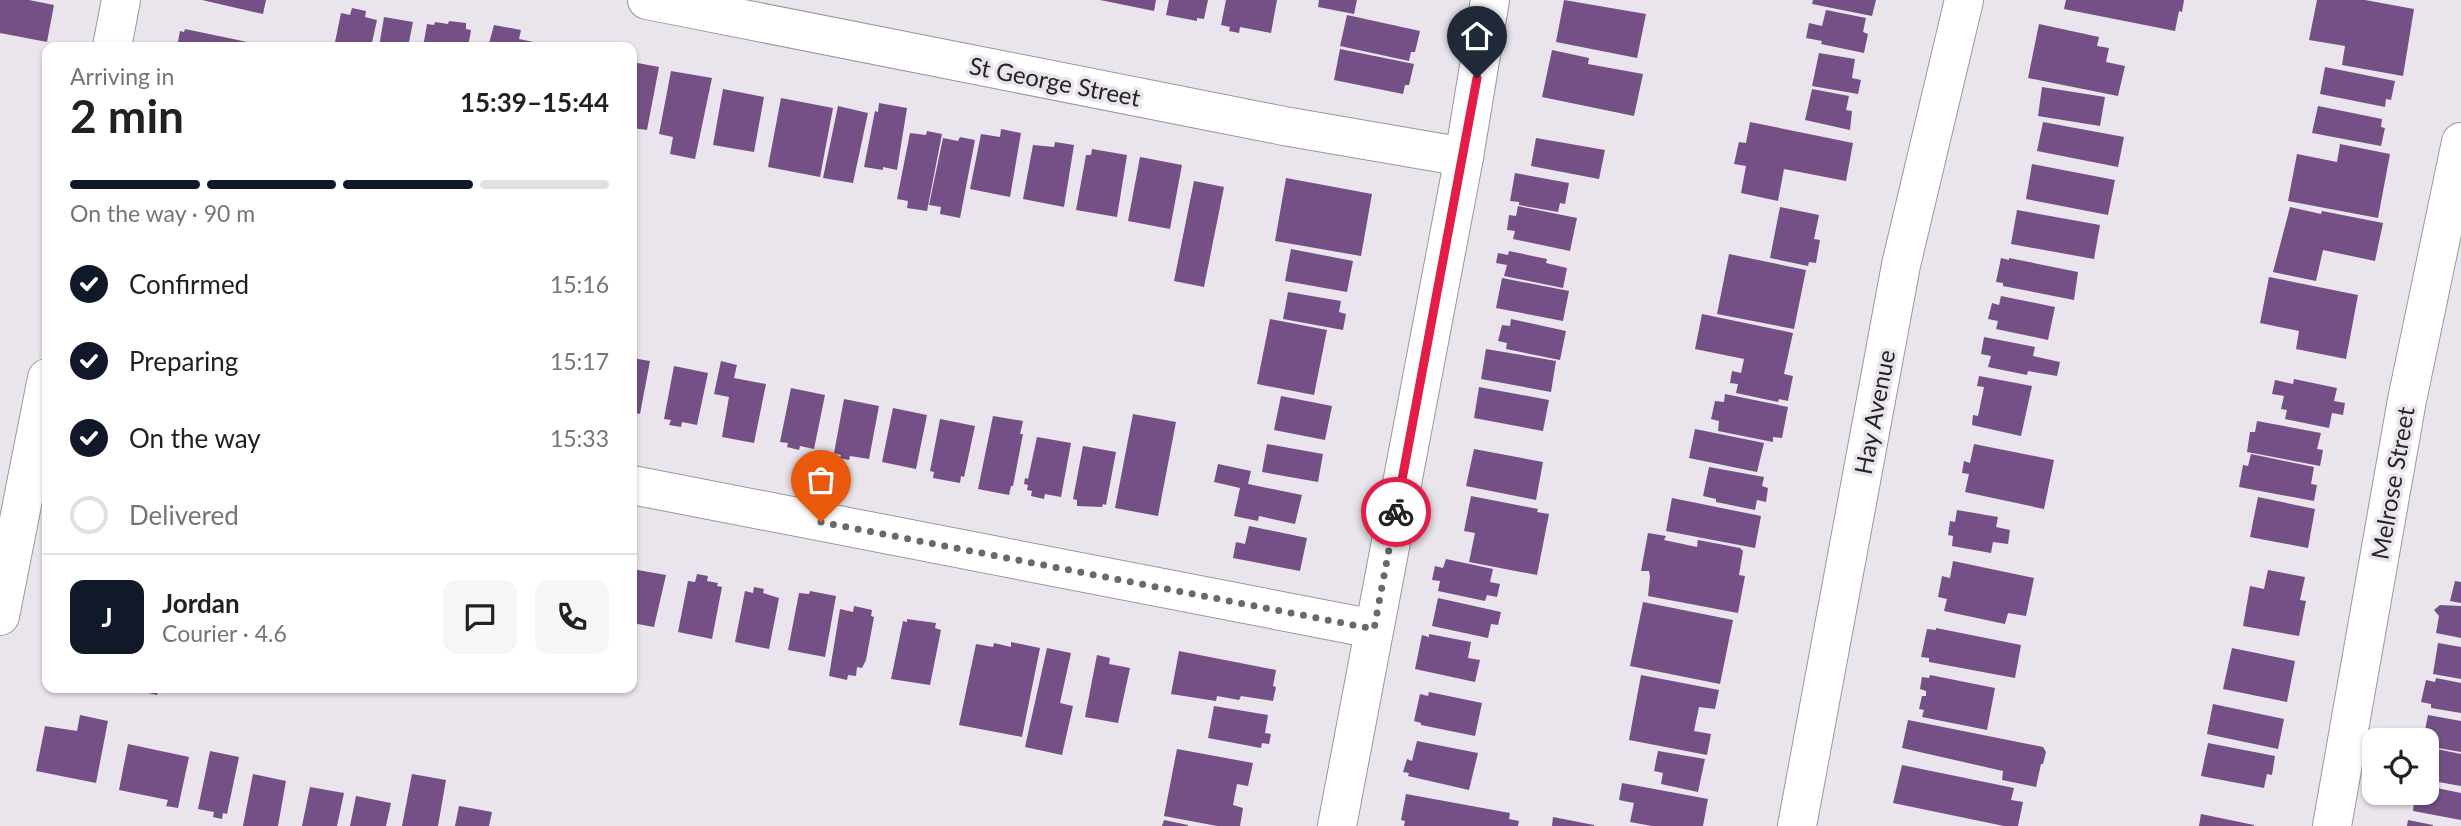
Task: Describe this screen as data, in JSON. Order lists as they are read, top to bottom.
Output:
{
  "streets": {
    "street": ["St George Street", "Hay Avenue", "Melrose Street"]
  },
  "page": {
    "heading": ["2 min", "Arriving in", "15:39–15:44"],
    "panel": ["Jordan", "Courier · 4.6"],
    "bar": "On the way · 90 m",
    "list": [
      ["Confirmed", "15:16"],
      ["Preparing", "15:17"],
      ["On the way", "15:33"],
      "Delivered"
    ],
    "round": "J"
  }
}
